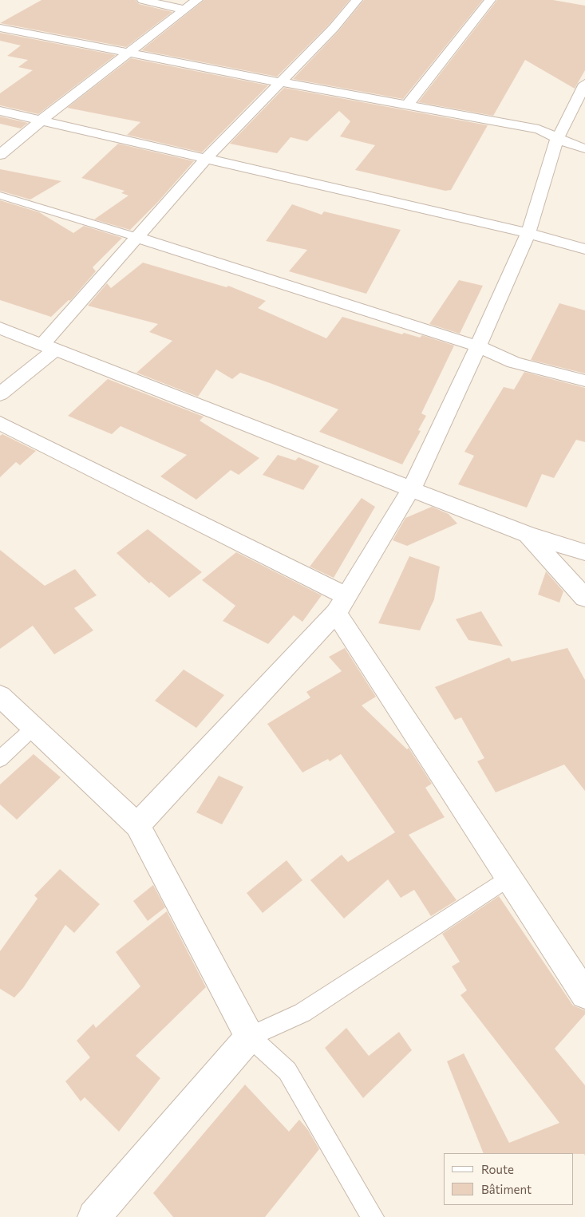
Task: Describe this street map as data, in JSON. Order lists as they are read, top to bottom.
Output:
{
  "legend": ["Route", "Bâtiment"]
}
